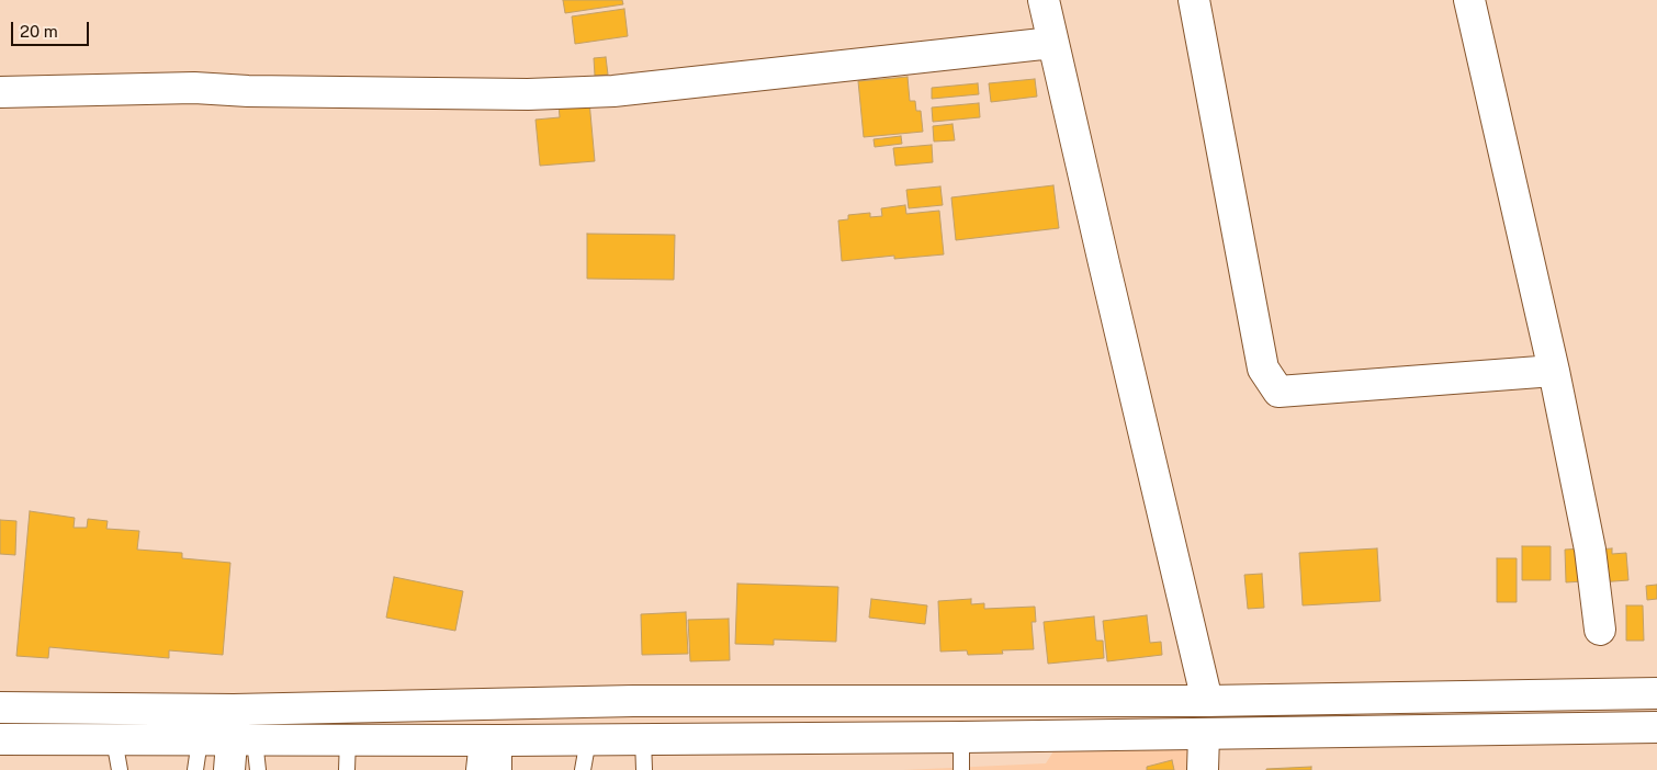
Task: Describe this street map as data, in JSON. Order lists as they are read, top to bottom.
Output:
{
  "scale_bar": "20 m"
}
